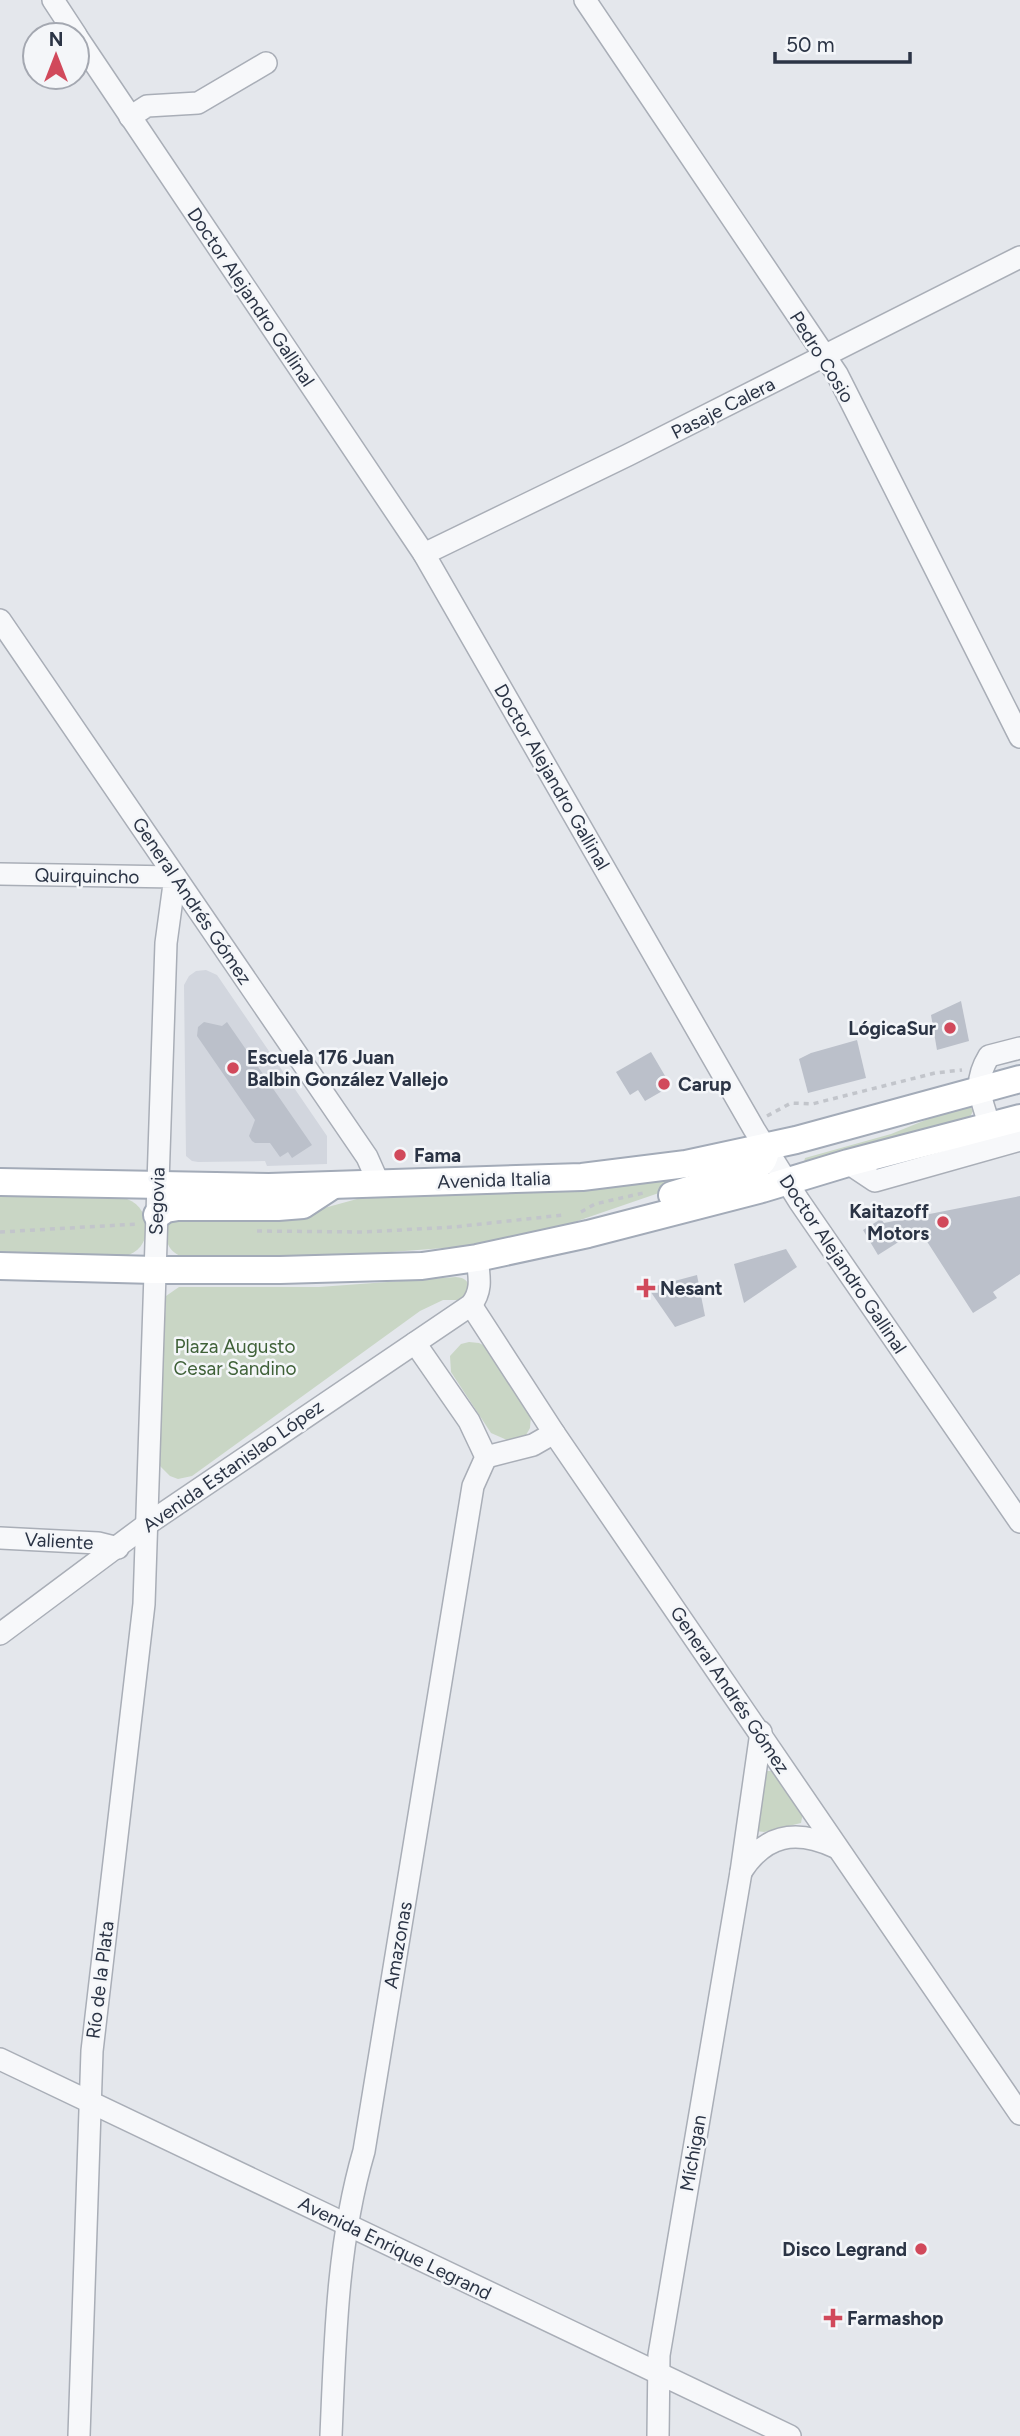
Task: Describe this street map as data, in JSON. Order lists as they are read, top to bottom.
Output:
{
  "streets": {
    "main road": ["Avenida Italia"],
    "street": [
      "Doctor Alejandro Gallinal",
      "Pedro Cosio",
      "Pasaje Calera",
      "Quirquincho",
      "General Andrés Gómez",
      "Segovia",
      "Avenida Estanislao López",
      "Valiente",
      "Amazonas",
      "Río de la Plata",
      "Míchigan",
      "Avenida Enrique Legrand"
    ]
  },
  "crossings": [
    ["Doctor Alejandro Gallinal", "Pasaje Calera"],
    ["Doctor Alejandro Gallinal", "Avenida Italia"],
    ["Pedro Cosio", "Pasaje Calera"],
    ["Quirquincho", "General Andrés Gómez"],
    ["Quirquincho", "Segovia"],
    ["General Andrés Gómez", "Avenida Italia"],
    ["General Andrés Gómez", "Segovia"],
    ["General Andrés Gómez", "Avenida Estanislao López"],
    ["General Andrés Gómez", "Míchigan"],
    ["Avenida Italia", "Segovia"],
    ["Segovia", "Avenida Estanislao López"],
    ["Segovia", "Río de la Plata"],
    ["Avenida Estanislao López", "Valiente"],
    ["Avenida Estanislao López", "Río de la Plata"],
    ["Amazonas", "Avenida Enrique Legrand"],
    ["Río de la Plata", "Avenida Enrique Legrand"],
    ["Míchigan", "Avenida Enrique Legrand"]
  ],
  "parks": ["Plaza Augusto Cesar Sandino"],
  "places": {
    "other": [
      "LógicaSur",
      "Escuela 176 Juan Balbin González Vallejo",
      "Carup",
      "Fama",
      "Kaitazoff Motors",
      "Disco Legrand"
    ],
    "health": ["Nesant", "Farmashop"]
  },
  "scale_bar": "50 m",
  "north": "top"
}
